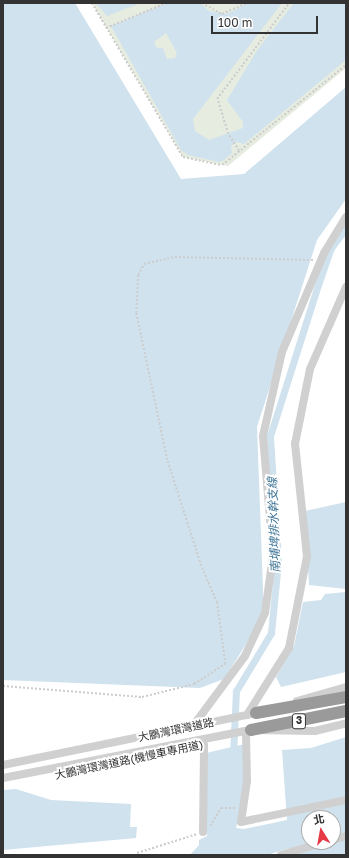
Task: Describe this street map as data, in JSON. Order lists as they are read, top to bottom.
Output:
{
  "streets": {
    "highway": ["3"],
    "street": ["大鵬灣環灣道路", "大鵬灣環灣道路(機慢車專用道)"]
  },
  "crossings": [
    ["3", "大鵬灣環灣道路"],
    ["大鵬灣環灣道路", "大鵬灣環灣道路(機慢車專用道)"]
  ],
  "water": ["南埔埤排水幹支線"],
  "scale_bar": "100 m",
  "north": "top"
}
